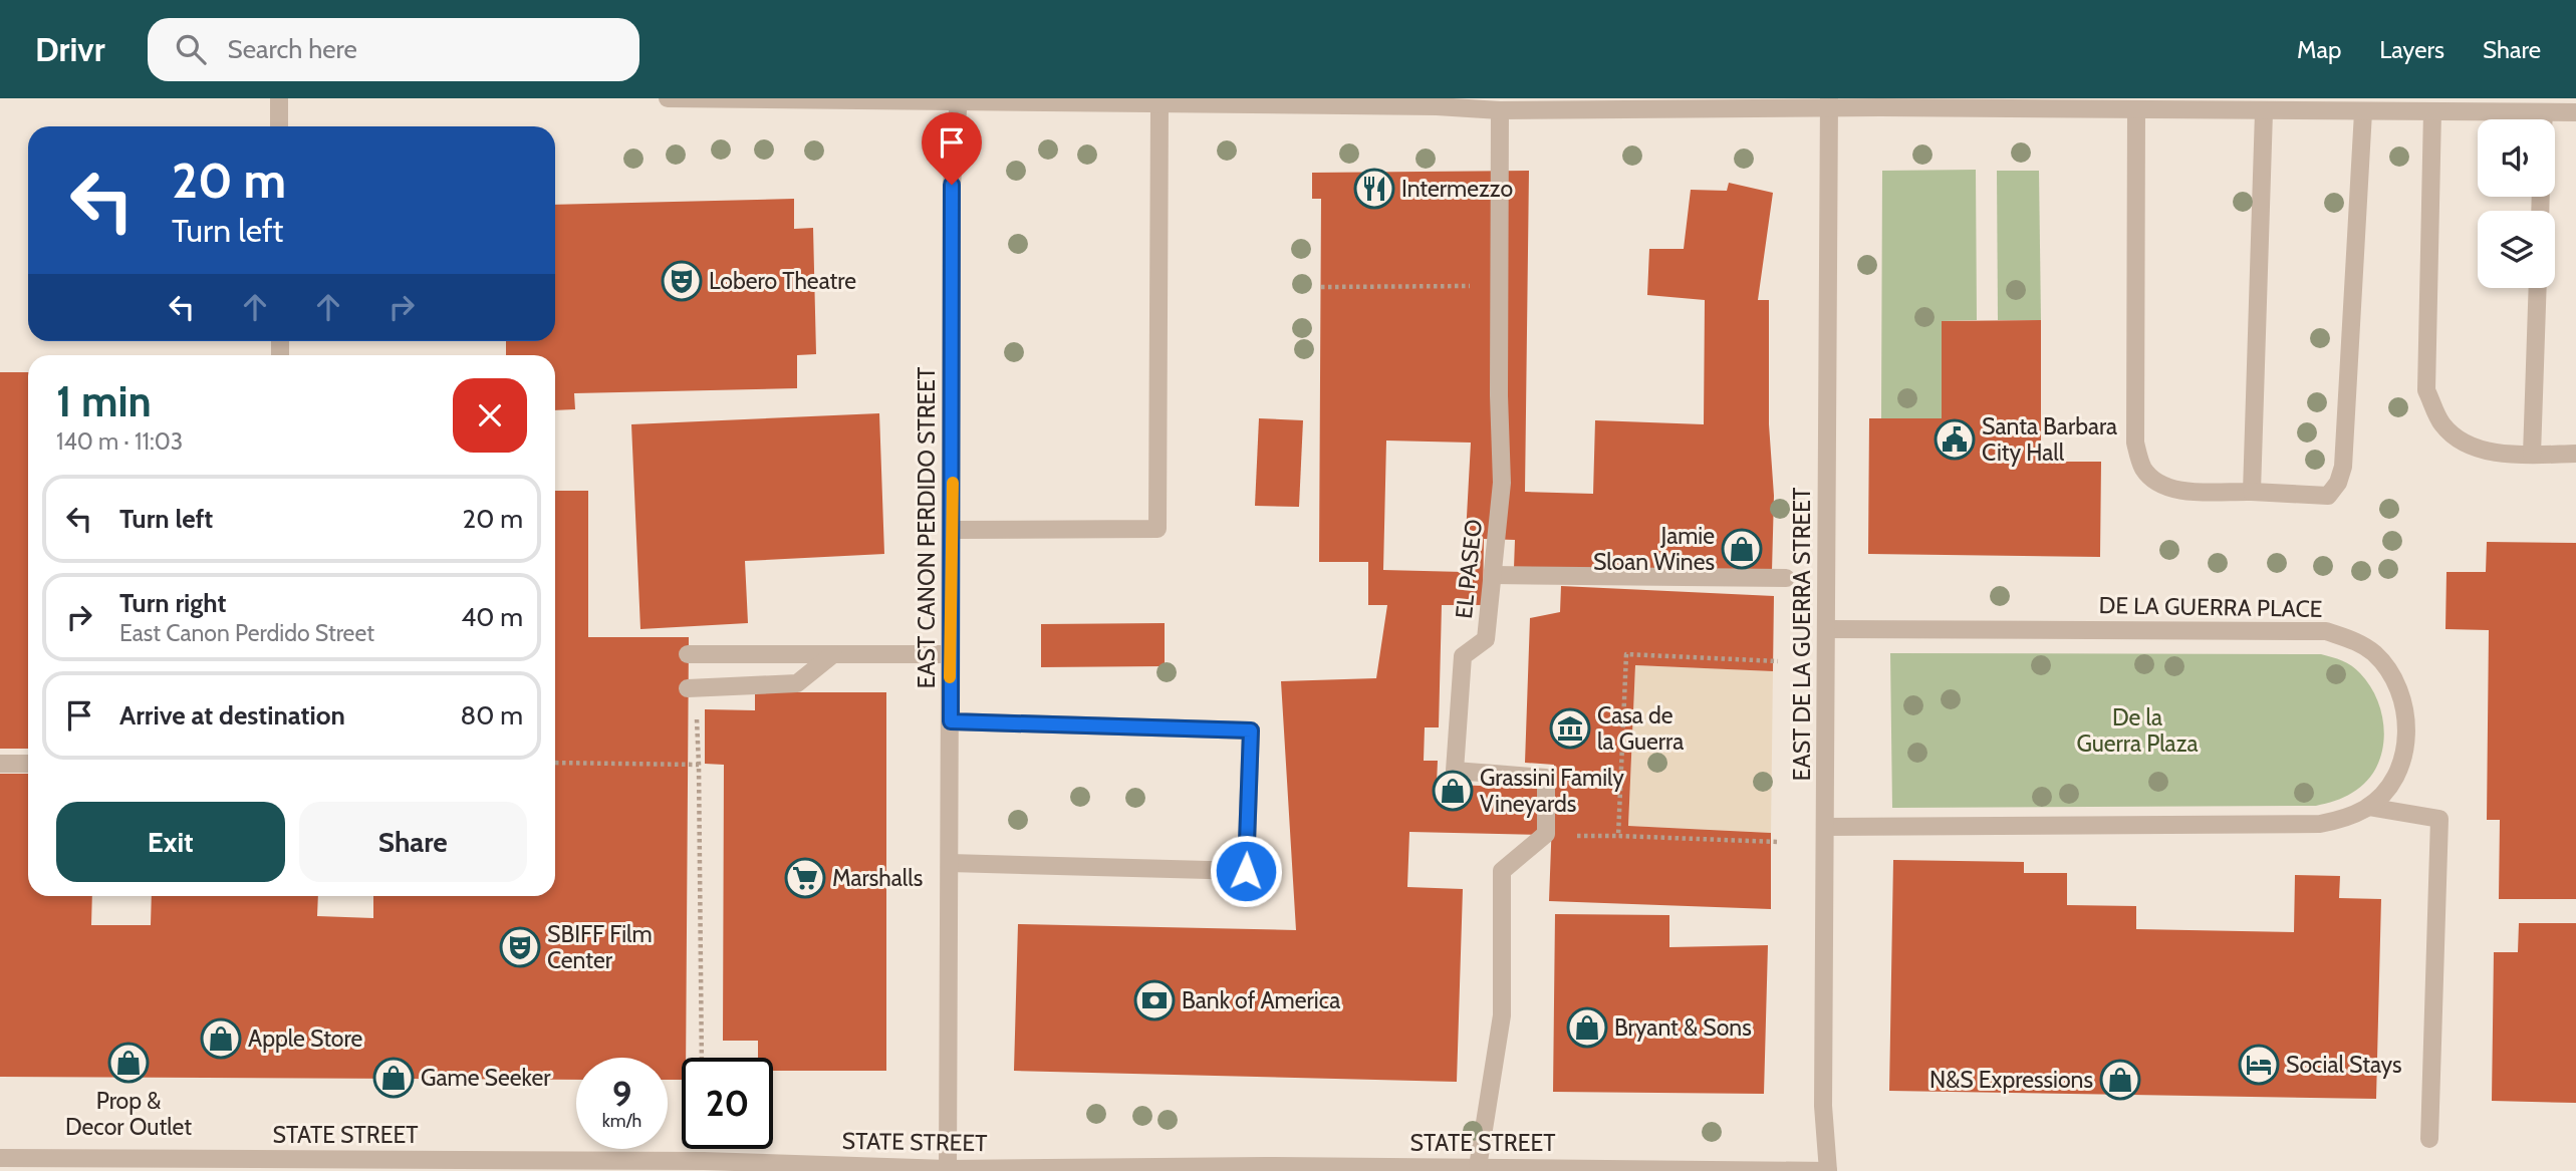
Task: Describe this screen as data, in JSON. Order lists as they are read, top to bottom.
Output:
{
  "streets": {
    "street": [
      "EAST CANON PERDIDO STREET",
      "EL PASEO",
      "DE LA GUERRA PLACE",
      "EAST DE LA GUERRA STREET",
      "STATE STREET"
    ]
  },
  "crossings": [
    ["EAST CANON PERDIDO STREET", "STATE STREET"],
    ["EL PASEO", "STATE STREET"],
    ["DE LA GUERRA PLACE", "EAST DE LA GUERRA STREET"],
    ["EAST DE LA GUERRA STREET", "STATE STREET"]
  ],
  "parks": ["De la Guerra Plaza"],
  "places": {
    "restaurant": ["Intermezzo"],
    "theatre": ["Lobero Theatre", "SBIFF Film Center"],
    "public building": ["Santa Barbara City Hall"],
    "shop": [
      "Jamie Sloan Wines",
      "Grassini Family Vineyards",
      "Bryant & Sons",
      "Apple Store",
      "Prop & Decor Outlet",
      "Game Seeker",
      "N&S Expressions"
    ],
    "museum": ["Casa de la Guerra"],
    "supermarket": ["Marshalls"],
    "bank": ["Bank of America"],
    "hotel": ["Social Stays"]
  },
  "page": {
    "header": "Drivr",
    "search": "Search here",
    "nav": ["Map", "Layers", "Share"],
    "turn": ["20 m", "Turn left"],
    "heading": ["1 min", "140 m · 11:03"],
    "list": [
      {
        "name": "Turn left",
        "value": "20 m"
      },
      {
        "name": "Turn right",
        "note": "East Canon Perdido Street",
        "value": "40 m"
      },
      {
        "name": "Arrive at destination",
        "value": "80 m"
      }
    ],
    "buttons": ["Exit", "Share"],
    "speed": "9 km/h",
    "limit": "20"
  }
}
